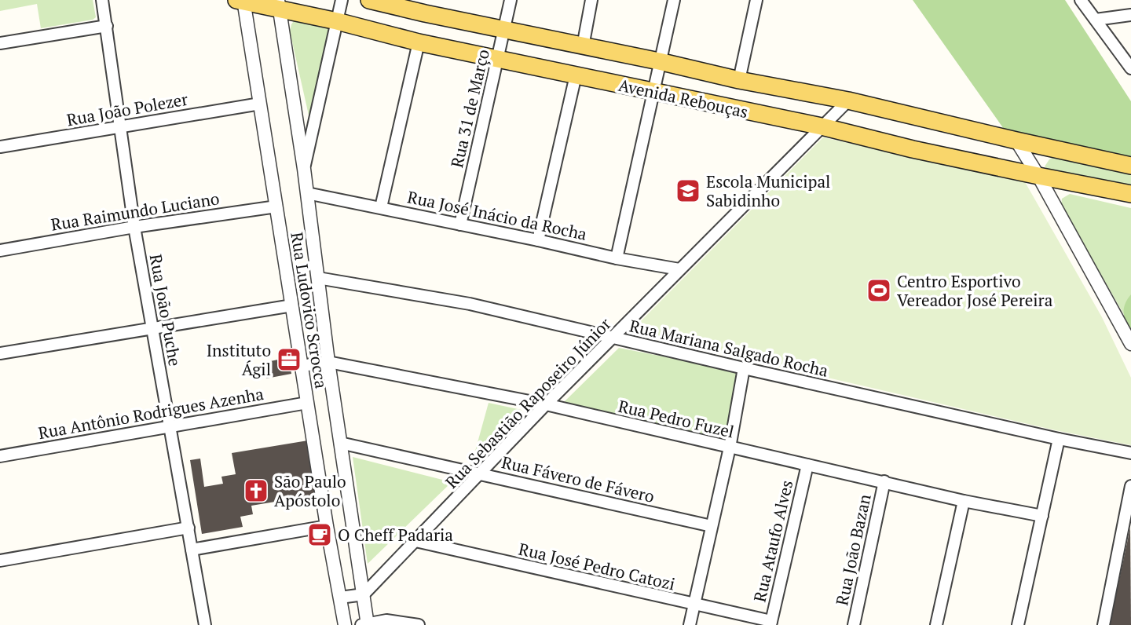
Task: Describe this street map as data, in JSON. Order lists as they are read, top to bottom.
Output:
{
  "streets": {
    "main road": ["Avenida Rebouças"],
    "street": [
      "Rua 31 de Março",
      "Rua João Polezer",
      "Rua Raimundo Luciano",
      "Rua José Inácio da Rocha",
      "Rua João Puche",
      "Rua Ludovico Scrocca",
      "Rua Mariana Salgado Rocha",
      "Rua Sebastião Raposeiro Júnior",
      "Rua Antônio Rodrigues Azenha",
      "Rua Pedro Fuzel",
      "Rua Fávero de Fávero",
      "Rua Ataufo Alves",
      "Rua João Bazan",
      "Rua José Pedro Catozi"
    ]
  },
  "crossings": [
    ["Avenida Rebouças", "Rua 31 de Março"],
    ["Avenida Rebouças", "Rua Ludovico Scrocca"],
    ["Avenida Rebouças", "Rua Sebastião Raposeiro Júnior"],
    ["Rua 31 de Março", "Rua José Inácio da Rocha"],
    ["Rua João Polezer", "Rua João Puche"],
    ["Rua João Polezer", "Rua Ludovico Scrocca"],
    ["Rua Raimundo Luciano", "Rua João Puche"],
    ["Rua Raimundo Luciano", "Rua Ludovico Scrocca"],
    ["Rua José Inácio da Rocha", "Rua Ludovico Scrocca"],
    ["Rua José Inácio da Rocha", "Rua Sebastião Raposeiro Júnior"],
    ["Rua João Puche", "Rua Antônio Rodrigues Azenha"],
    ["Rua Ludovico Scrocca", "Rua Mariana Salgado Rocha"],
    ["Rua Ludovico Scrocca", "Rua Sebastião Raposeiro Júnior"],
    ["Rua Ludovico Scrocca", "Rua Antônio Rodrigues Azenha"],
    ["Rua Ludovico Scrocca", "Rua Pedro Fuzel"],
    ["Rua Ludovico Scrocca", "Rua Fávero de Fávero"],
    ["Rua Mariana Salgado Rocha", "Rua Sebastião Raposeiro Júnior"],
    ["Rua Sebastião Raposeiro Júnior", "Rua Pedro Fuzel"],
    ["Rua Sebastião Raposeiro Júnior", "Rua Fávero de Fávero"],
    ["Rua Sebastião Raposeiro Júnior", "Rua José Pedro Catozi"],
    ["Rua Pedro Fuzel", "Rua Ataufo Alves"],
    ["Rua Pedro Fuzel", "Rua João Bazan"],
    ["Rua Ataufo Alves", "Rua José Pedro Catozi"]
  ],
  "places": {
    "school or university": ["Escola Municipal Sabidinho"],
    "sports": ["Centro Esportivo Vereador José Pereira"],
    "office": ["Instituto Ágil"],
    "church": ["São Paulo Apóstolo"],
    "cafe": ["O Cheff Padaria"]
  }
}
